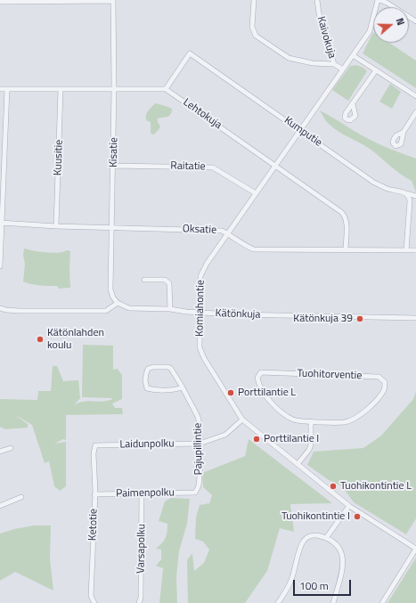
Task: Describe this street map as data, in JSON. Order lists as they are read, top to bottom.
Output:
{
  "streets": {
    "street": [
      "Kaivokuja",
      "Lehtokuja",
      "Kumputie",
      "Kisatie",
      "Kuusitie",
      "Raitatie",
      "Oksatie",
      "Komiahontie",
      "Kätönkuja",
      "Tuohitorventie",
      "Laidunpolku",
      "Pajupillintie",
      "Paimenpolku",
      "Ketotie",
      "Varsapolku"
    ]
  },
  "crossings": [
    ["Kaivokuja", "Komiahontie"],
    ["Lehtokuja", "Kumputie"],
    ["Lehtokuja", "Oksatie"],
    ["Lehtokuja", "Komiahontie"],
    ["Kumputie", "Komiahontie"],
    ["Kisatie", "Raitatie"],
    ["Kisatie", "Oksatie"],
    ["Kisatie", "Kätönkuja"],
    ["Kuusitie", "Oksatie"],
    ["Raitatie", "Komiahontie"],
    ["Oksatie", "Komiahontie"],
    ["Komiahontie", "Kätönkuja"],
    ["Komiahontie", "Laidunpolku"],
    ["Laidunpolku", "Pajupillintie"],
    ["Laidunpolku", "Ketotie"],
    ["Pajupillintie", "Paimenpolku"],
    ["Paimenpolku", "Ketotie"],
    ["Paimenpolku", "Varsapolku"]
  ],
  "places": [
    "Kätönkuja 39",
    "Kätönlahden koulu",
    "Porttilantie L",
    "Porttilantie I",
    "Tuohikontintie L",
    "Tuohikontintie I"
  ],
  "scale_bar": "100 m",
  "north": "right"
}
